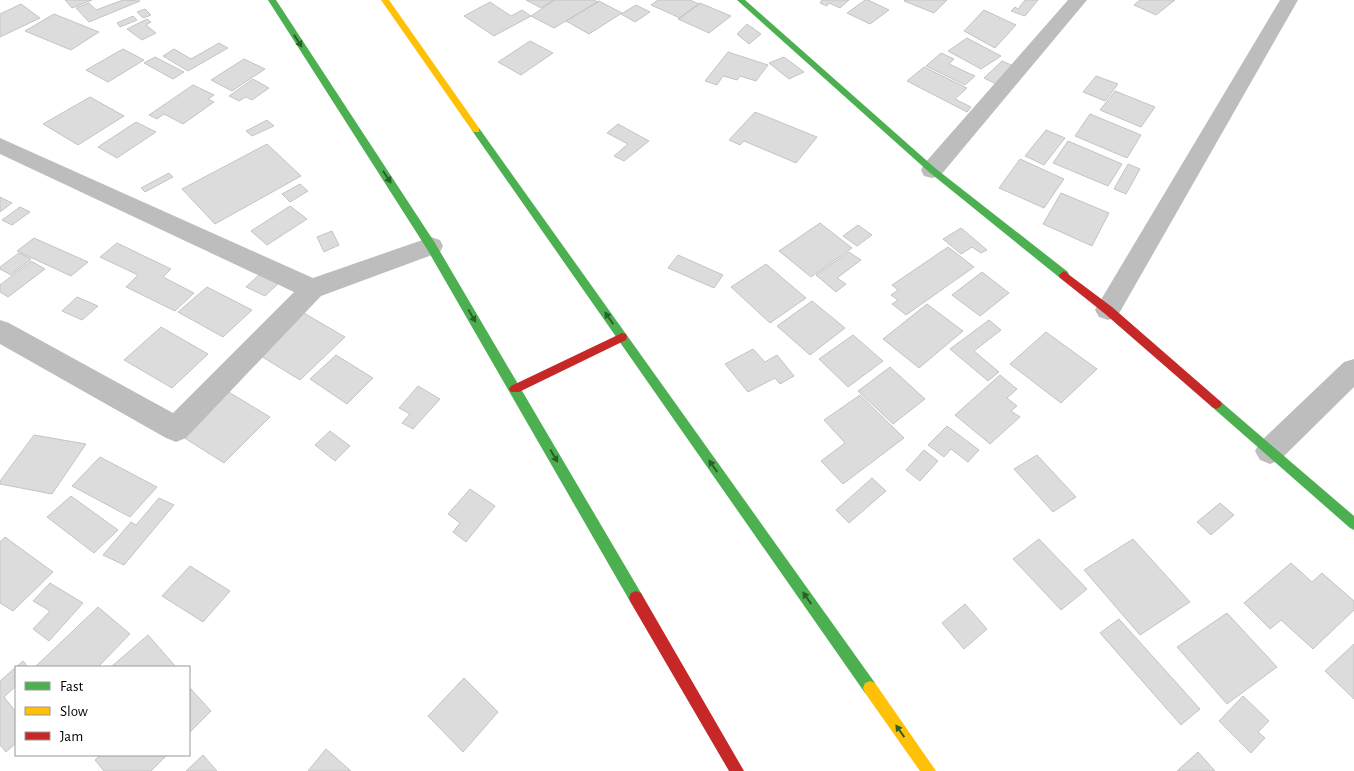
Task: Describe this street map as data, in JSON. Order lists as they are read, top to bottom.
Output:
{
  "legend": ["Fast", "Slow", "Jam"]
}
